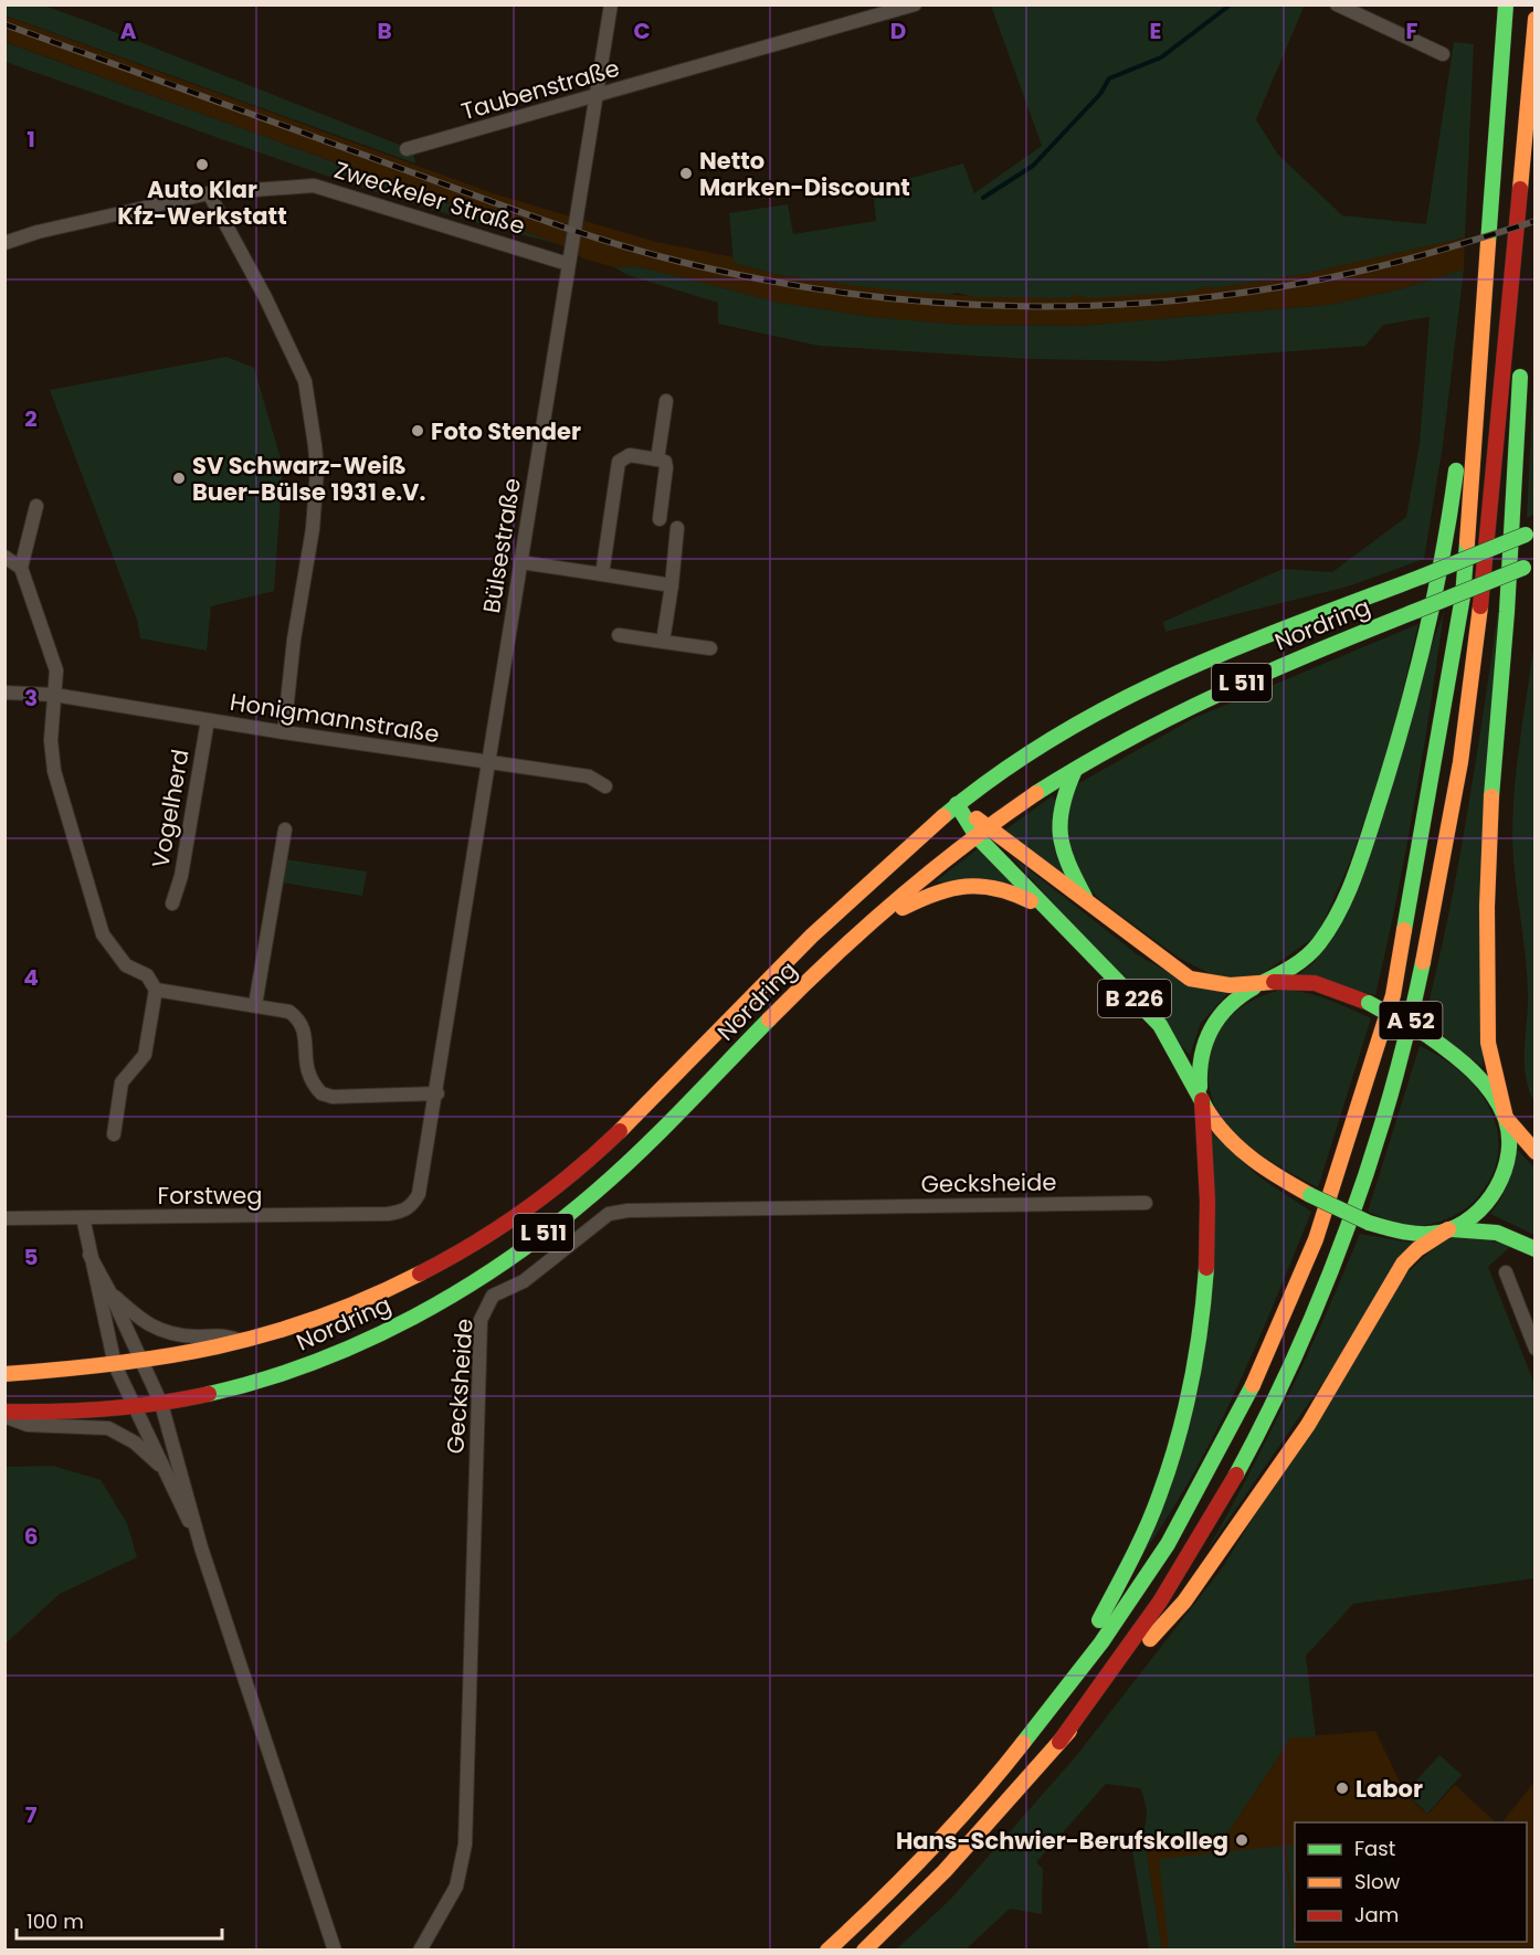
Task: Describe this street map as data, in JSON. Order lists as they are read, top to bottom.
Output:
{
  "streets": {
    "main road": [
      "Nordring",
      "L 511",
      "B 226",
      "A 52"
    ],
    "street": [
      "Taubenstraße",
      "Zweckeler Straße",
      "Bülsestraße",
      "Honigmannstraße",
      "Vogelherd",
      "Gecksheide",
      "Forstweg"
    ]
  },
  "crossings": [
    ["Taubenstraße", "Bülsestraße"],
    ["Zweckeler Straße", "Bülsestraße"],
    ["Bülsestraße", "Honigmannstraße"],
    ["Bülsestraße", "Forstweg"],
    ["Nordring", "B 226"],
    ["Honigmannstraße", "Vogelherd"]
  ],
  "places": [
    "Auto Klar Kfz-Werkstatt",
    "Netto Marken-Discount",
    "Foto Stender",
    "SV Schwarz-Weiß Buer-Bülse 1931 e.V.",
    "Labor",
    "Hans-Schwier-Berufskolleg"
  ],
  "legend": ["Fast", "Slow", "Jam"],
  "scale_bar": "100 m",
  "grid": {
    "columns": [
      "A",
      "B",
      "C",
      "D",
      "E",
      "F"
    ],
    "rows": [
      "1",
      "2",
      "3",
      "4",
      "5",
      "6",
      "7"
    ]
  }
}
